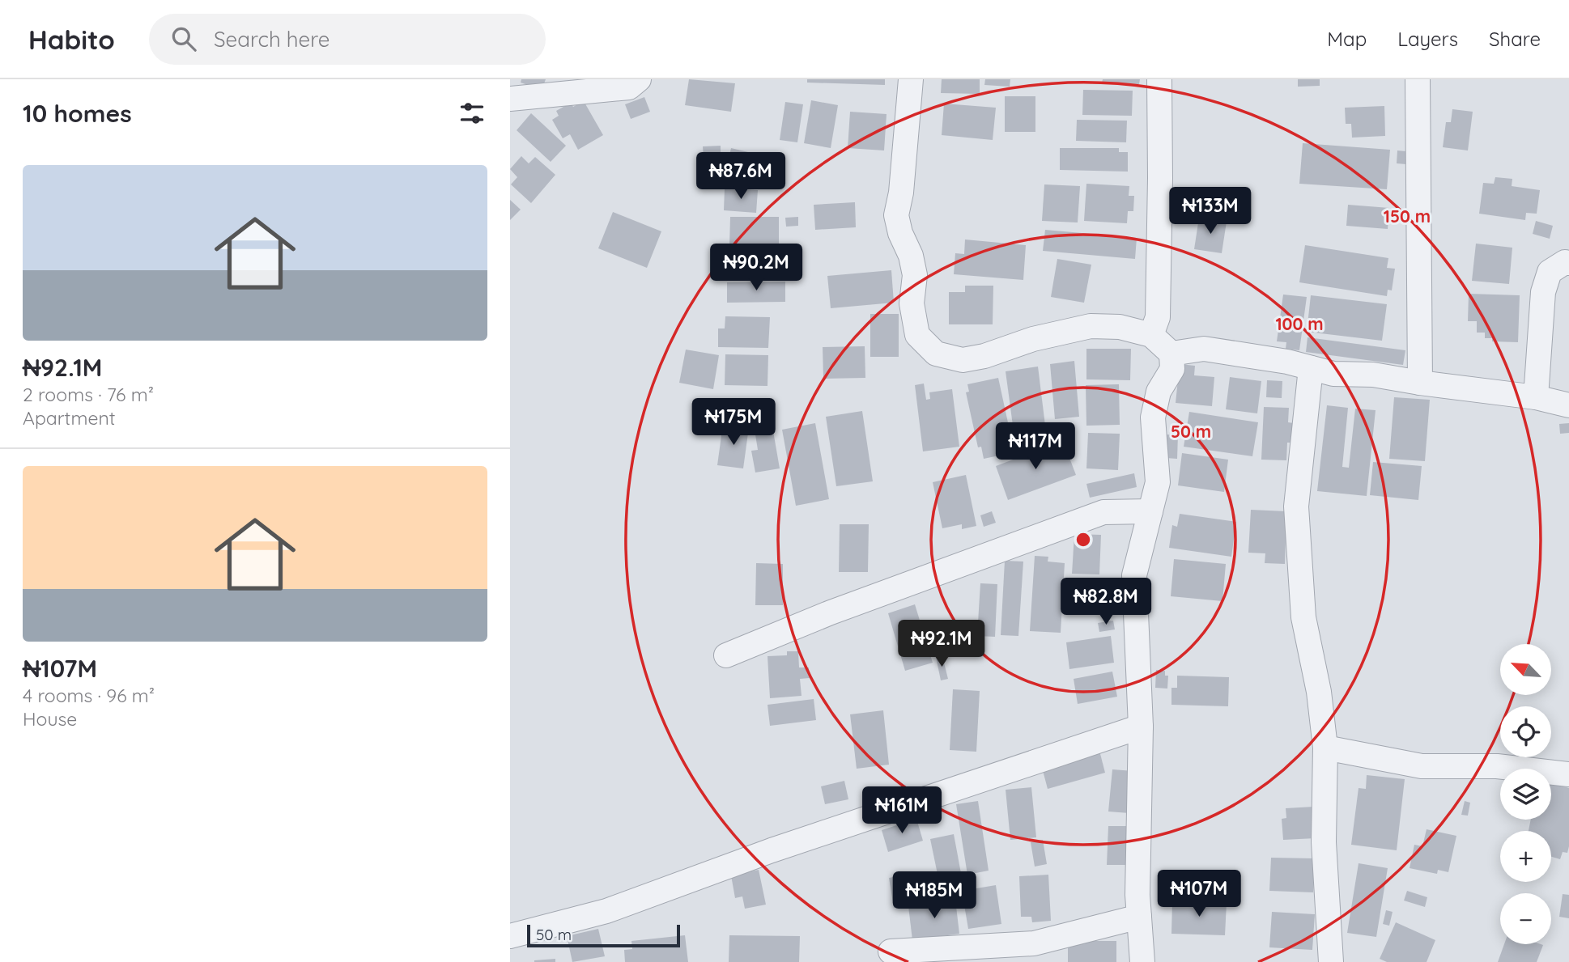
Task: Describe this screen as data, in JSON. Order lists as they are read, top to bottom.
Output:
{
  "scale_bar": "50 m",
  "north": "top left",
  "page": {
    "header": "Habito",
    "search": "Search here",
    "nav": ["Map", "Layers", "Share"],
    "heading": "10 homes",
    "list": [
      {
        "name": "₦92.1M",
        "note": "2 rooms · 76 m² · Apartment"
      },
      {
        "name": "₦107M",
        "note": "4 rooms · 96 m² · House"
      }
    ],
    "price": [
      "₦87.6M",
      "₦133M",
      "₦90.2M",
      "₦175M",
      "₦117M",
      "₦82.8M",
      "₦92.1M",
      "₦161M",
      "₦107M",
      "₦185M"
    ],
    "map_buttons": ["+", "−"],
    "scale": "50 m"
  },
  "rings": ["150 m", "100 m", "50 m"]
}
